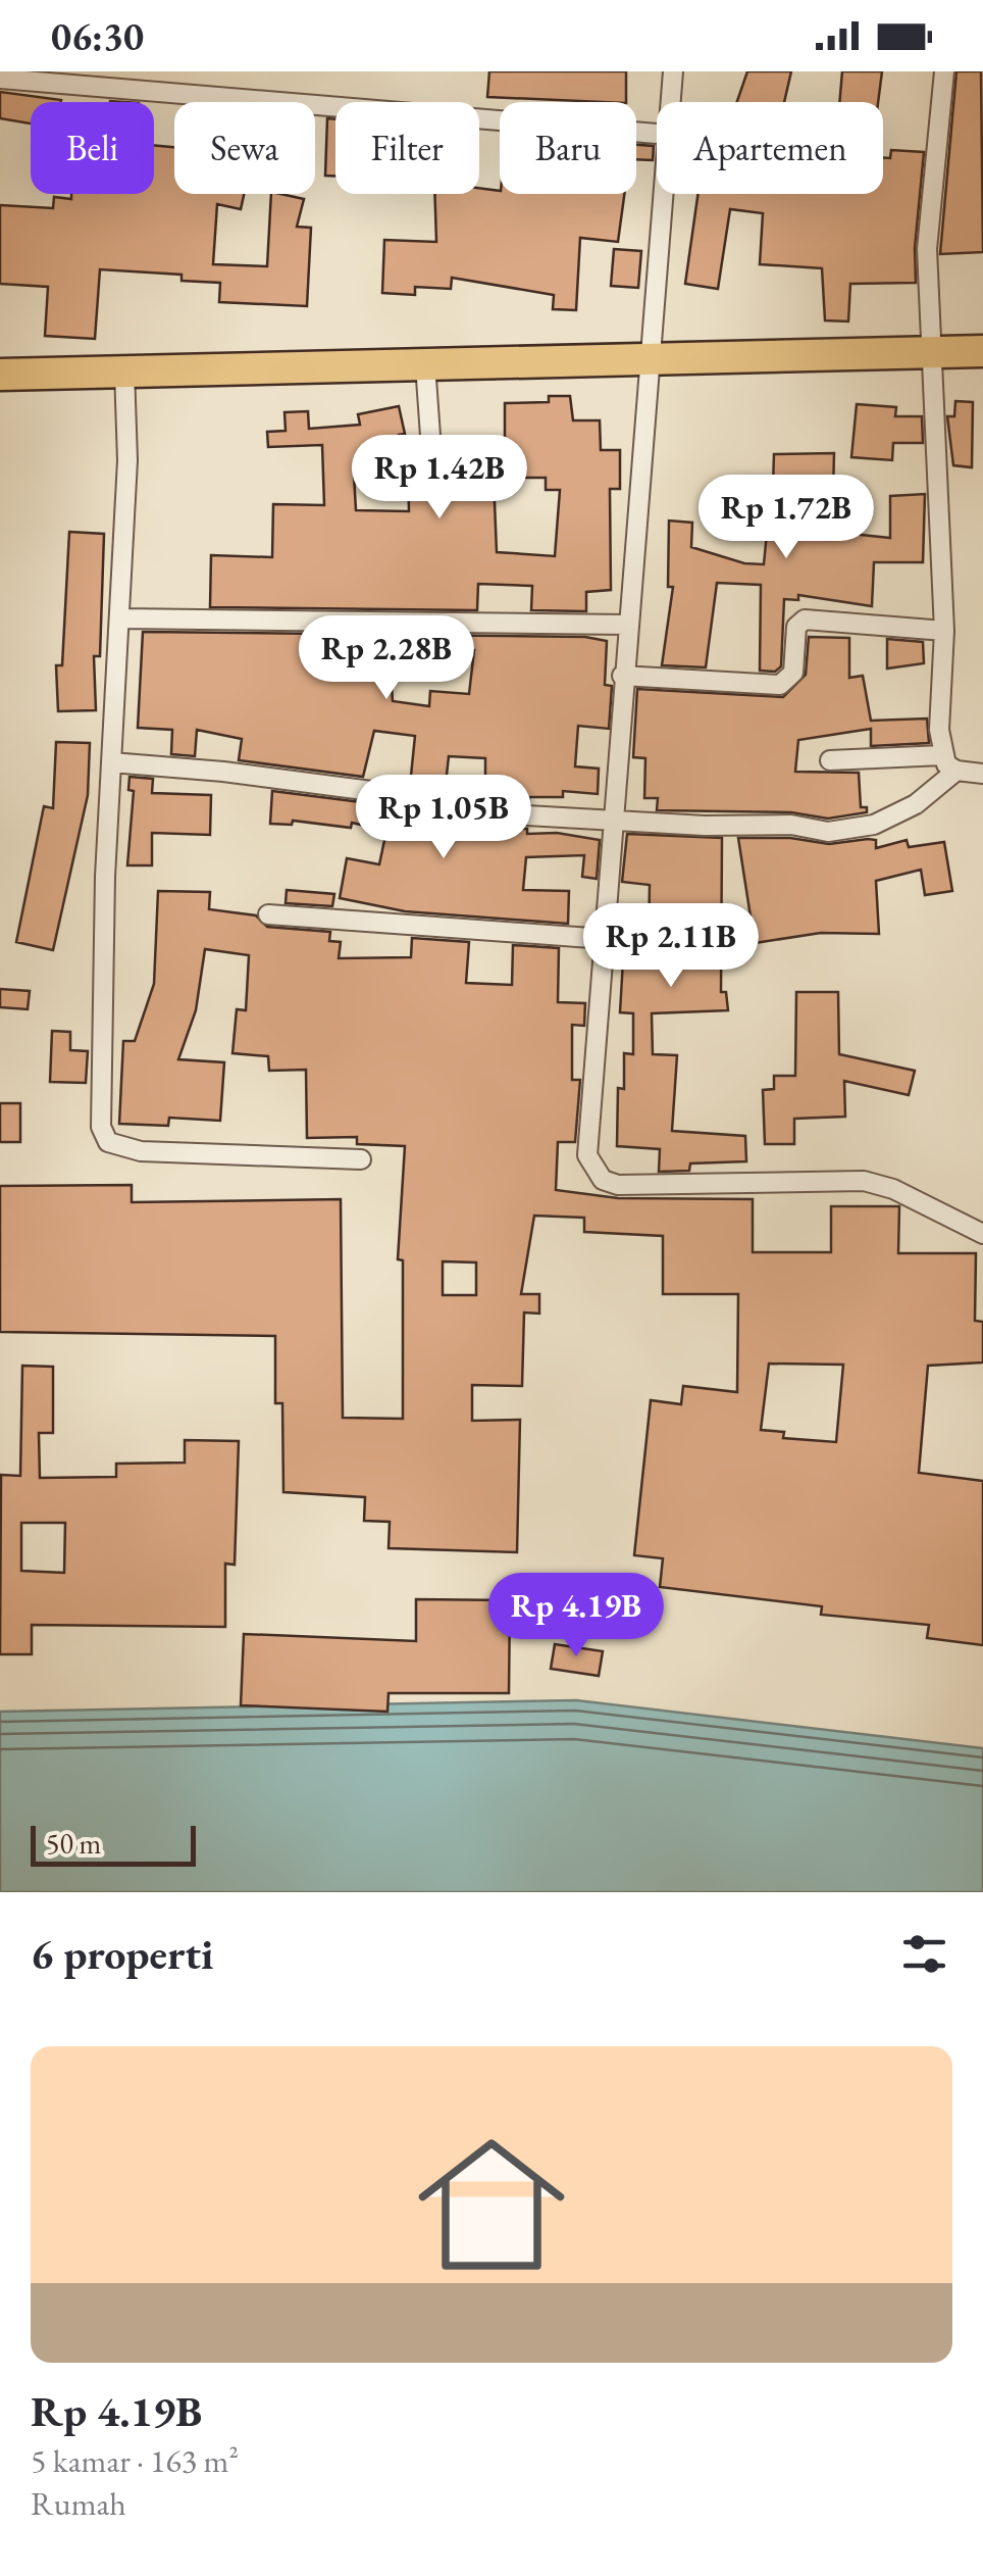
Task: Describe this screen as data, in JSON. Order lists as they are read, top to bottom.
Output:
{
  "scale_bar": "50 m",
  "page": {
    "status": "06:30",
    "chip": [
      "Beli",
      "Sewa",
      "Filter",
      "Baru",
      "Apartemen"
    ],
    "price": [
      "Rp 1.42B",
      "Rp 1.72B",
      "Rp 2.28B",
      "Rp 1.05B",
      "Rp 2.11B",
      "Rp 4.19B"
    ],
    "scale": "50 m",
    "heading": "6 properti",
    "list": [
      {
        "name": "Rp 4.19B",
        "note": "5 kamar · 163 m² · Rumah"
      }
    ]
  }
}
